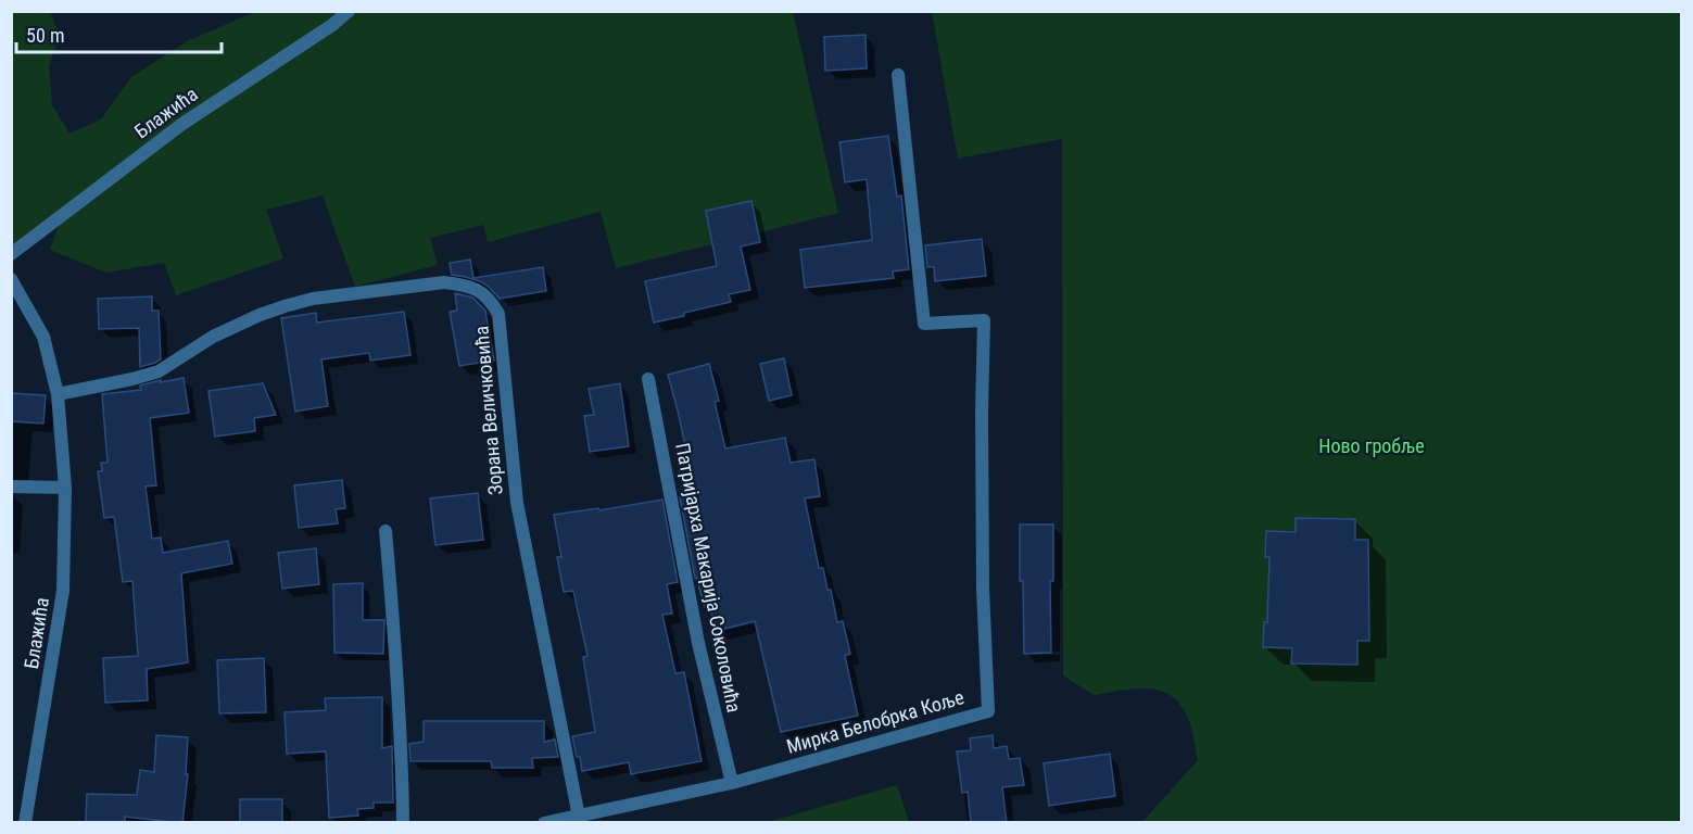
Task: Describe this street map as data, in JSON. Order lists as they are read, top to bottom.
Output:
{
  "streets": {
    "street": [
      "Блажића",
      "Зорана Величковића",
      "Патријарха Макарија Соколовића",
      "Мирка Белобрка Коље"
    ]
  },
  "crossings": [
    ["Блажића", "Зорана Величковића"],
    ["Зорана Величковића", "Мирка Белобрка Коље"],
    ["Патријарха Макарија Соколовића", "Мирка Белобрка Коље"]
  ],
  "parks": ["Ново гробље"],
  "scale_bar": "50 m"
}
